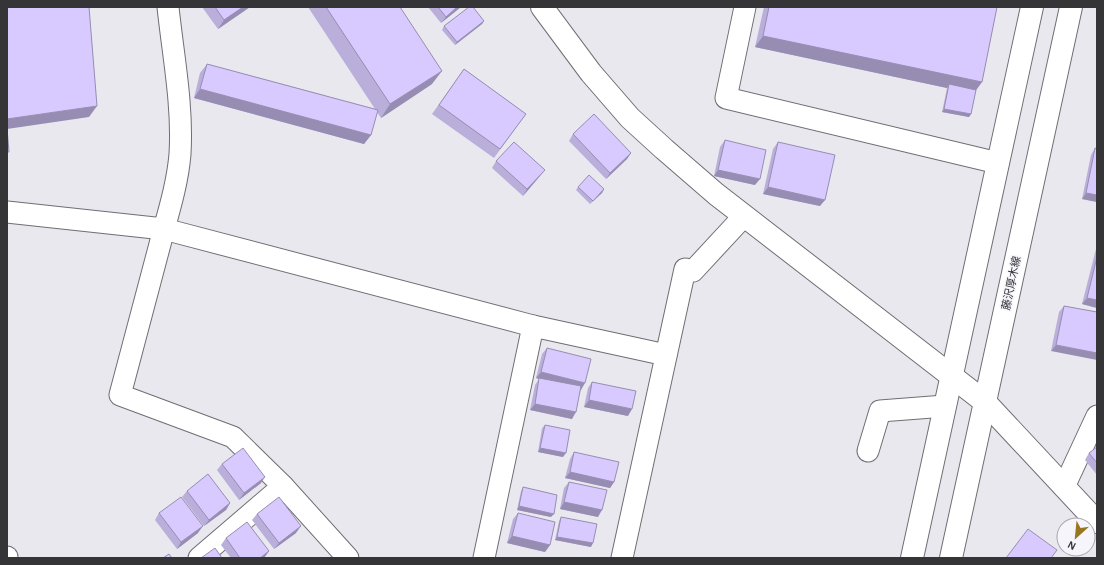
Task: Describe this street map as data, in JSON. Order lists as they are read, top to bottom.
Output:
{
  "streets": {
    "main road": ["藤沢厚木線"]
  },
  "north": "bottom left"
}
